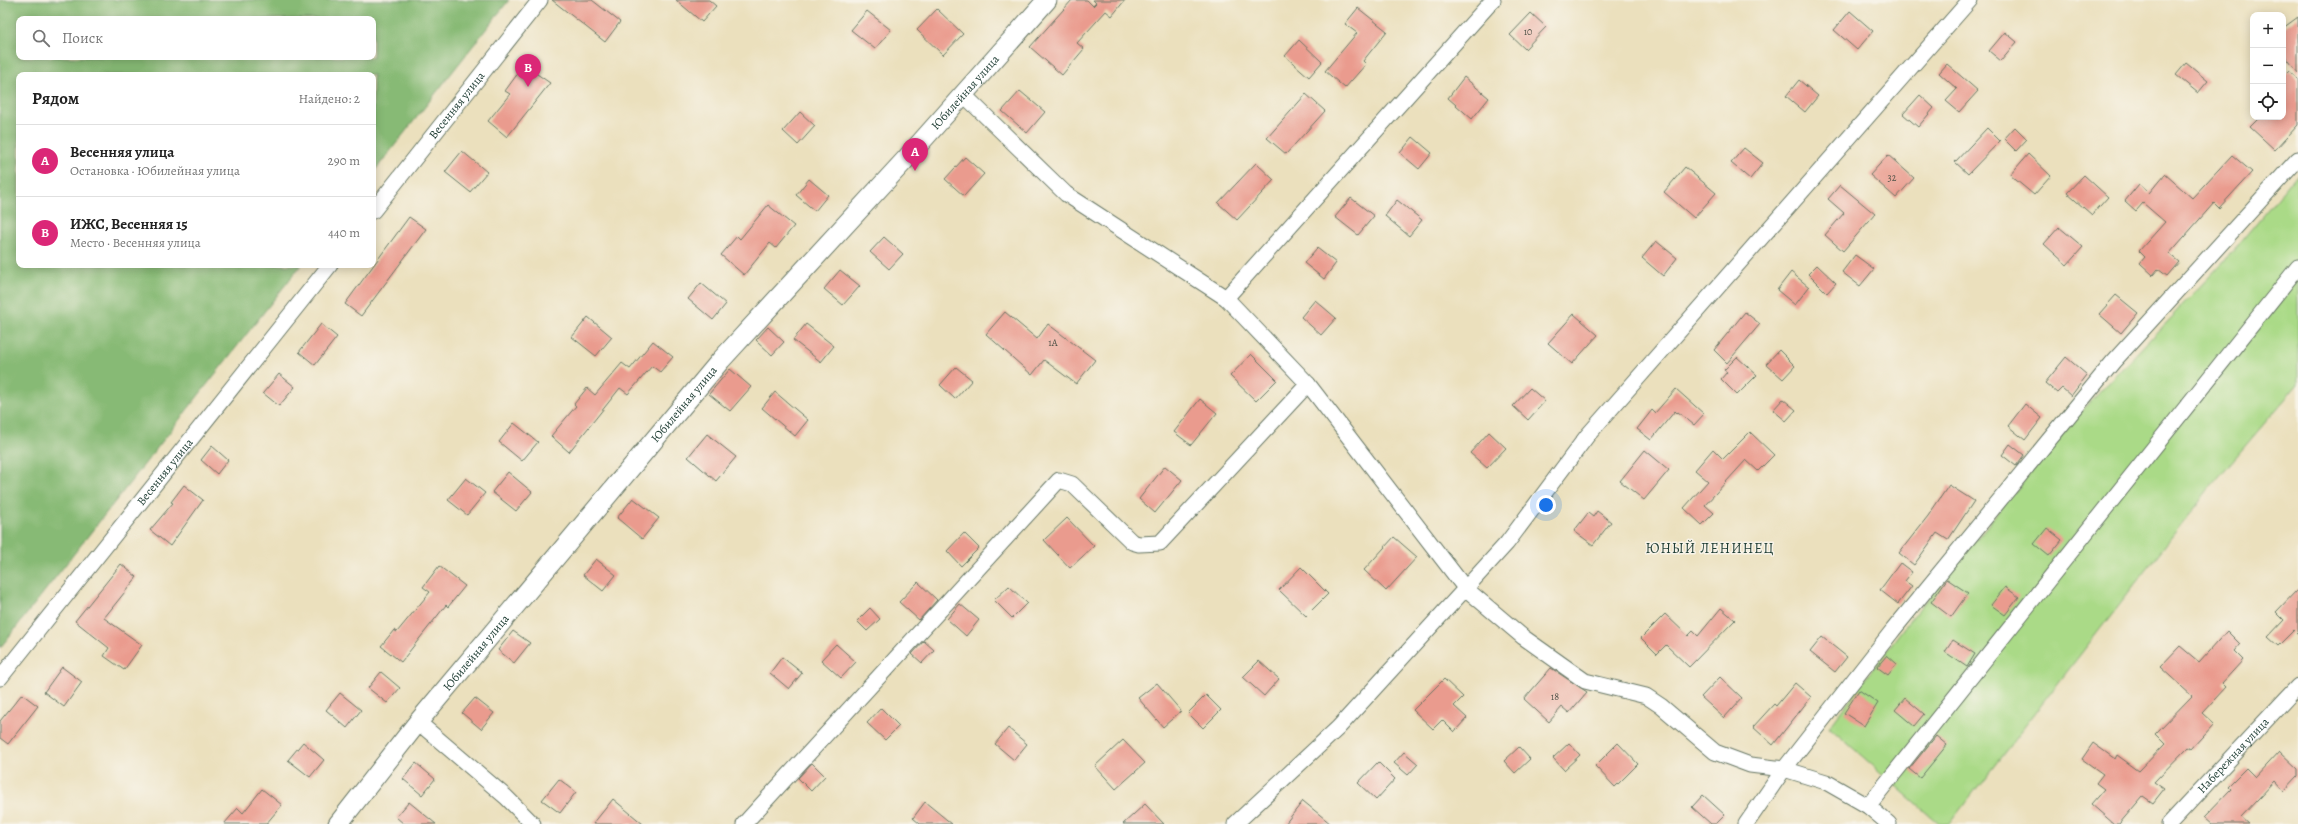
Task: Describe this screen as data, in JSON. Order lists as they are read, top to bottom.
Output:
{
  "streets": {
    "street": ["Юбилейная улица", "Весенняя улица", "Набережная улица"]
  },
  "districts": ["ЮНЫЙ ЛЕНИНЕЦ"],
  "house_numbers": [
    "10",
    "32",
    "1А",
    "18"
  ],
  "page": {
    "map_buttons": ["+", "−"],
    "search": "Поиск",
    "pins": ["B", "A"],
    "heading": ["Рядом", "Найдено: 2"],
    "list": [
      {
        "mark": "A",
        "name": "Весенняя улица",
        "note": "Остановка · Юбилейная улица",
        "value": "290 m"
      },
      {
        "mark": "B",
        "name": "ИЖС, Весенняя 15",
        "note": "Место · Весенняя улица",
        "value": "440 m"
      }
    ]
  }
}
